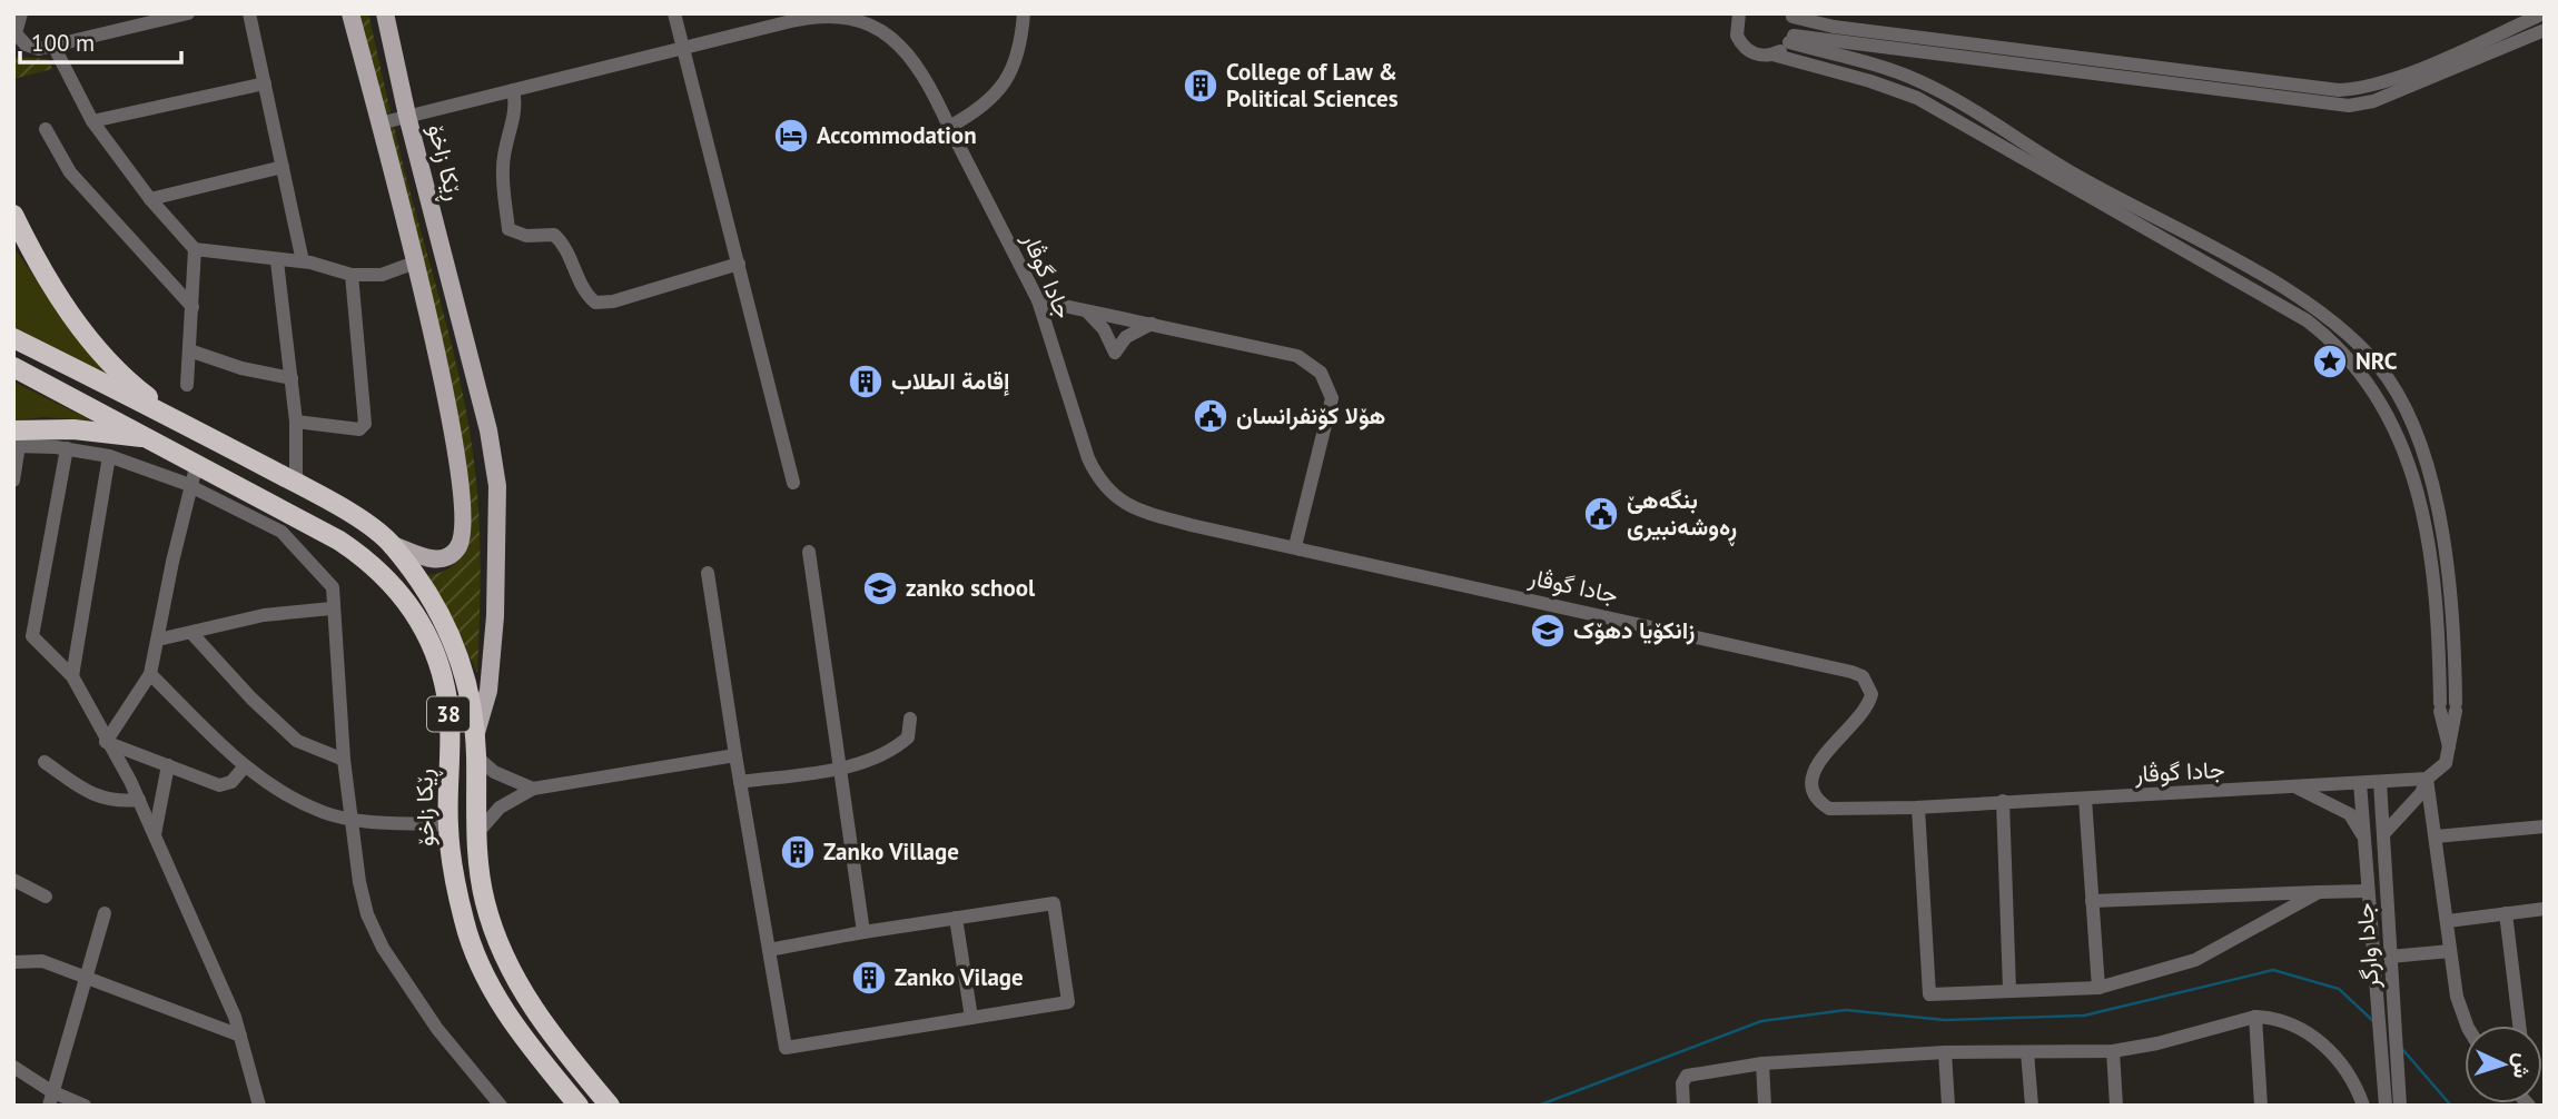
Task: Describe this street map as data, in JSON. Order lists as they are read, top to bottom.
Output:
{
  "streets": {
    "highway": ["ڕێکا زاخۆ", "38"],
    "street": ["جادا گوڤار", "جادا وارگر"]
  },
  "crossings": [
    ["ڕێکا زاخۆ", "جادا گوڤار"],
    ["جادا گوڤار", "جادا وارگر"]
  ],
  "places": {
    "building": [
      "College of Law & Political Sciences",
      "إقامة الطلاب",
      "Zanko Village",
      "Zanko Vilage"
    ],
    "hotel": ["Accommodation"],
    "place": ["NRC"],
    "public building": ["هۆلا كۆنفرانسان", "بنگه‌هێ ڕه‌وشه‌نبیرى"],
    "school or university": ["zanko school", "زانکۆیا دهۆک"]
  },
  "scale_bar": "100 m",
  "north": "right"
}
